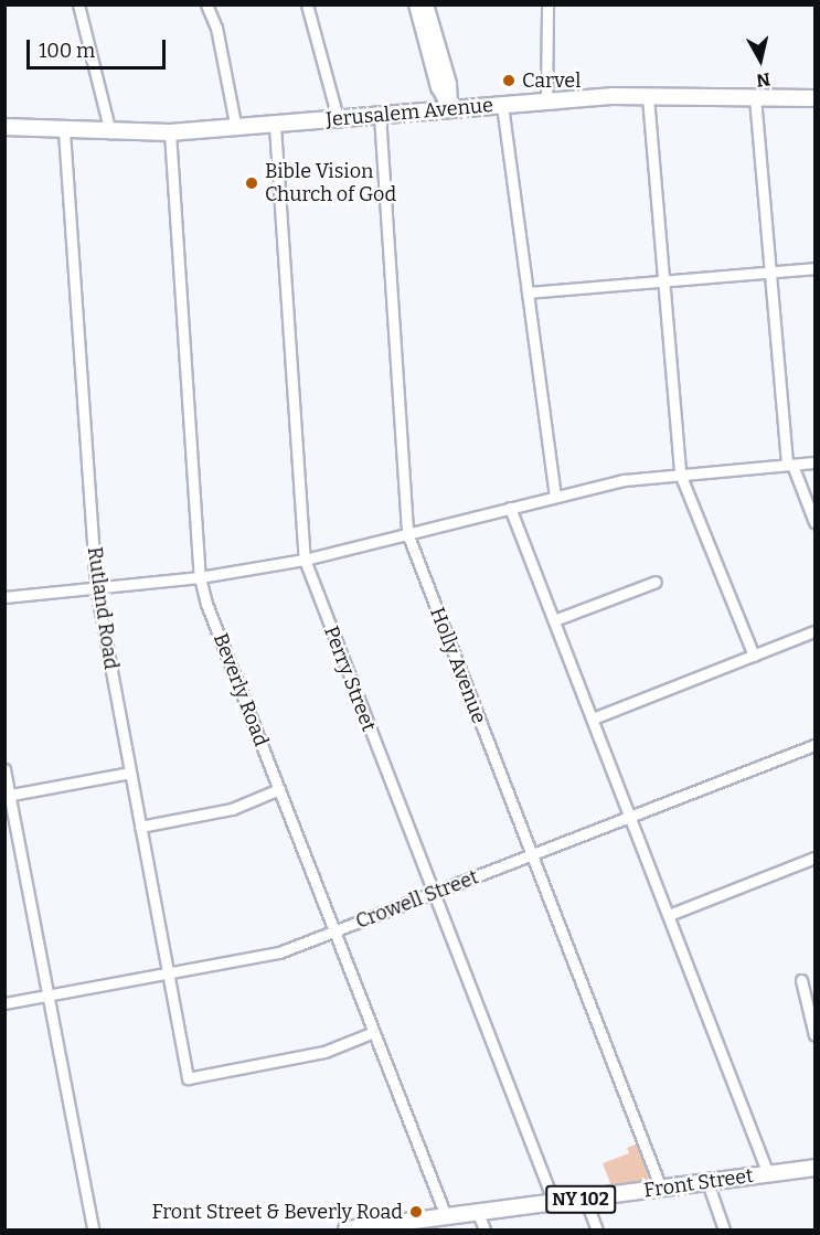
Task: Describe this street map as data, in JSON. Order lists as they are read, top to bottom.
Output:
{
  "streets": {
    "main road": ["Jerusalem Avenue", "Front Street", "NY 102"],
    "street": [
      "Rutland Road",
      "Holly Avenue",
      "Perry Street",
      "Beverly Road",
      "Crowell Street"
    ]
  },
  "crossings": [
    ["Jerusalem Avenue", "Rutland Road"],
    ["Jerusalem Avenue", "Holly Avenue"],
    ["Jerusalem Avenue", "Perry Street"],
    ["Jerusalem Avenue", "Beverly Road"],
    ["Rutland Road", "Beverly Road"],
    ["Rutland Road", "Crowell Street"],
    ["Holly Avenue", "Crowell Street"],
    ["Holly Avenue", "Front Street"],
    ["Perry Street", "Crowell Street"],
    ["Perry Street", "Front Street"],
    ["Beverly Road", "Crowell Street"],
    ["Beverly Road", "Front Street"]
  ],
  "places": ["Carvel", "Bible Vision Church of God", "Front Street & Beverly Road"],
  "scale_bar": "100 m",
  "north": "bottom"
}
